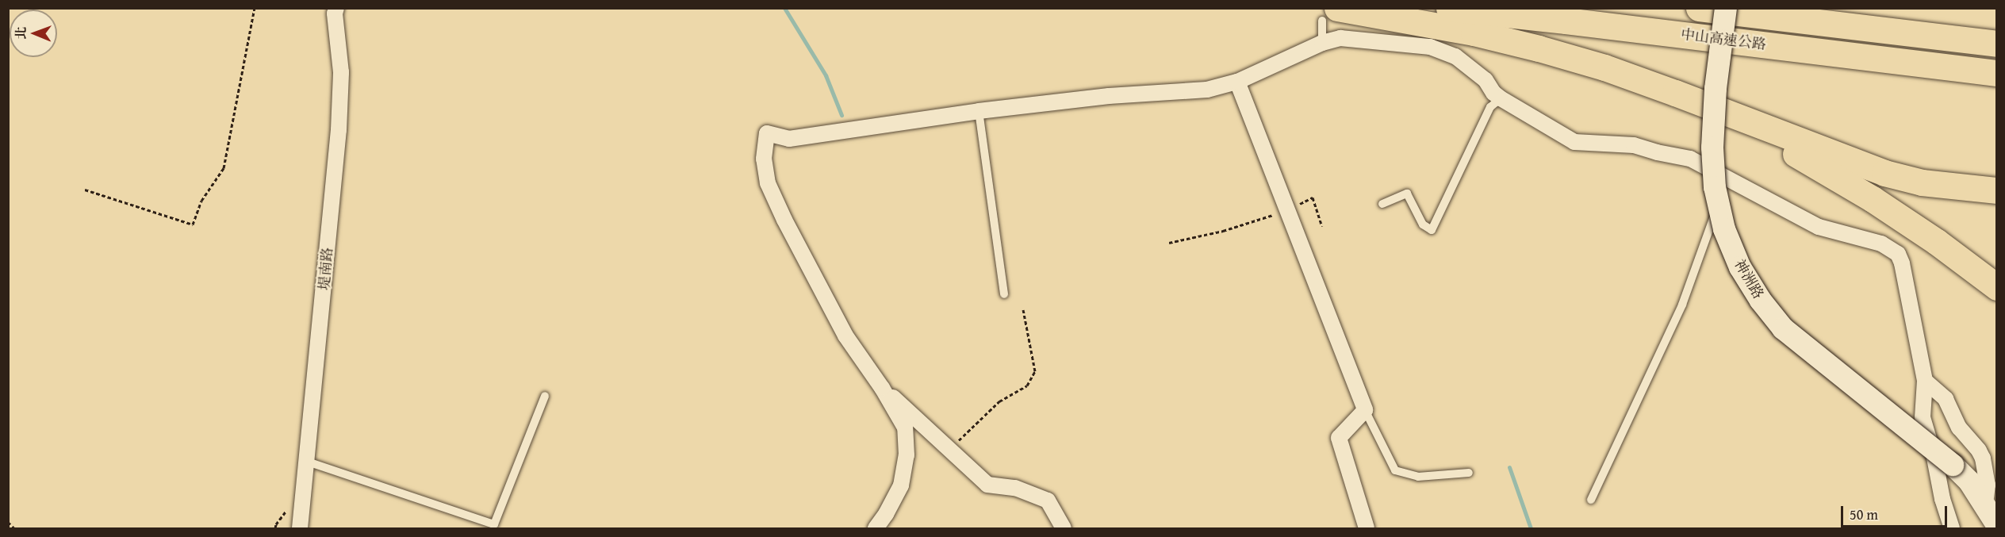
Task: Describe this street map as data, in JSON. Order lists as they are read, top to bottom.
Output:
{
  "streets": {
    "highway": ["中山高速公路"],
    "street": ["堤南路", "神洲路"]
  },
  "scale_bar": "50 m",
  "north": "left"
}
